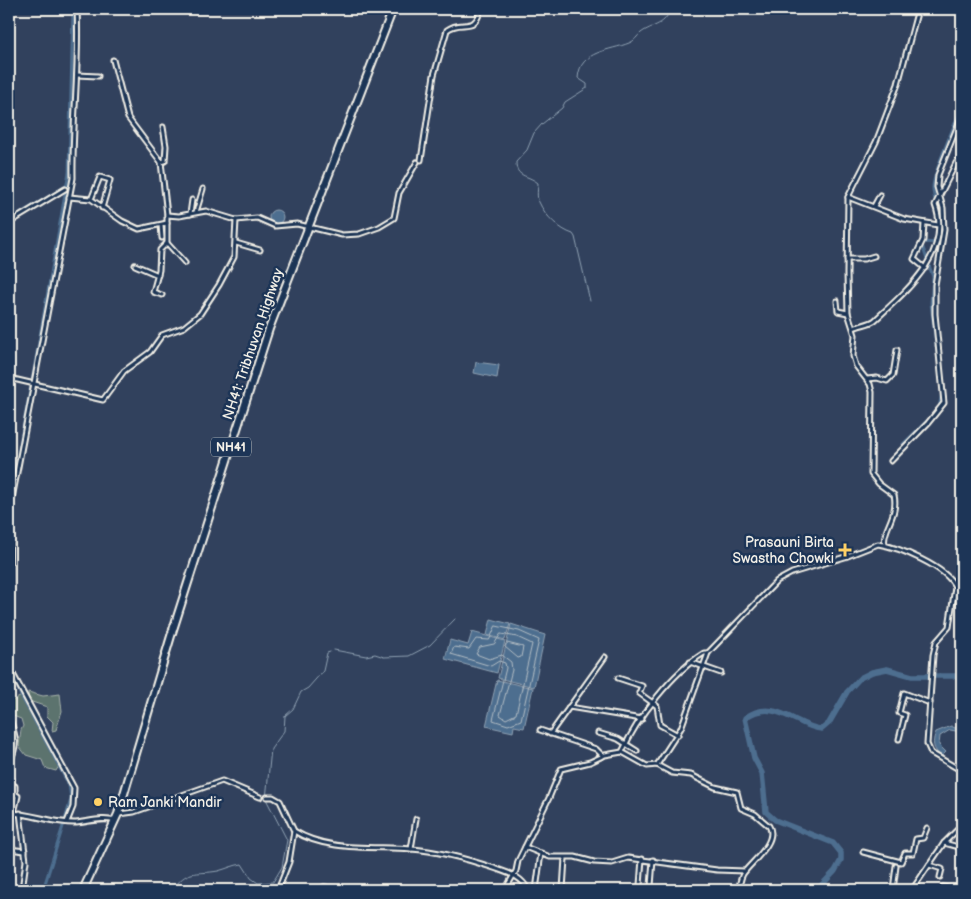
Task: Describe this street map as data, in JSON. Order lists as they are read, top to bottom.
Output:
{
  "streets": {
    "highway": ["NH41: Tribhuvan Highway", "NH41"]
  },
  "places": {
    "health": ["Prasauni Birta Swastha Chowki"],
    "other": ["Ram Janki Mandir"]
  }
}
